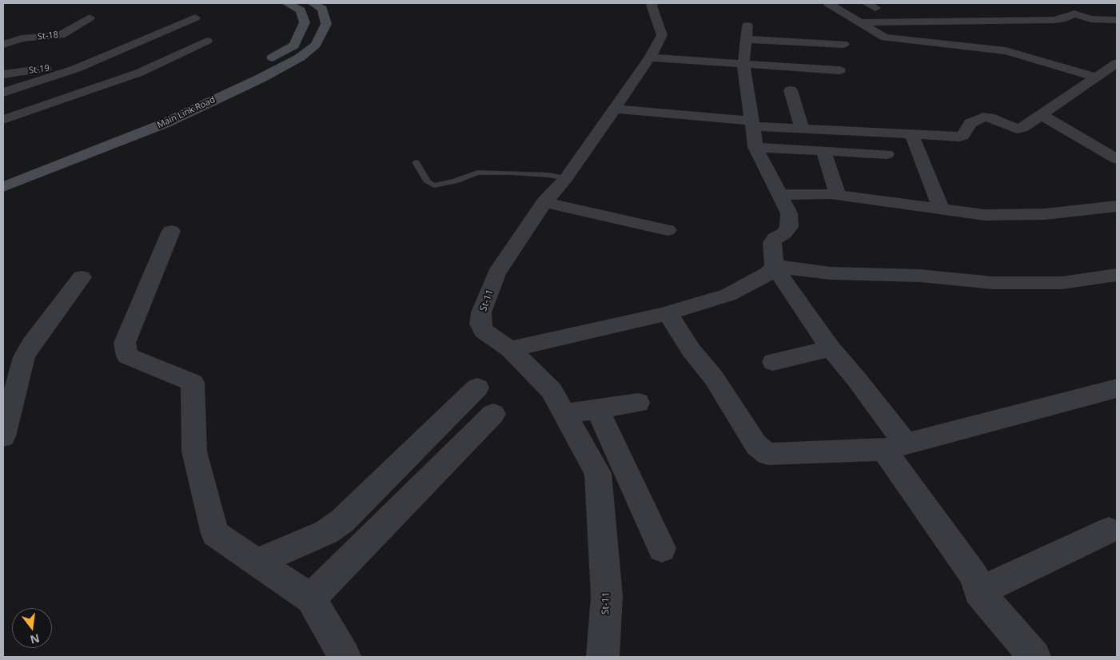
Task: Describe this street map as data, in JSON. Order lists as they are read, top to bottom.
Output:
{
  "streets": {
    "street": [
      "St-18",
      "St-19",
      "Main Link Road",
      "St-11"
    ]
  },
  "north": "bottom"
}
